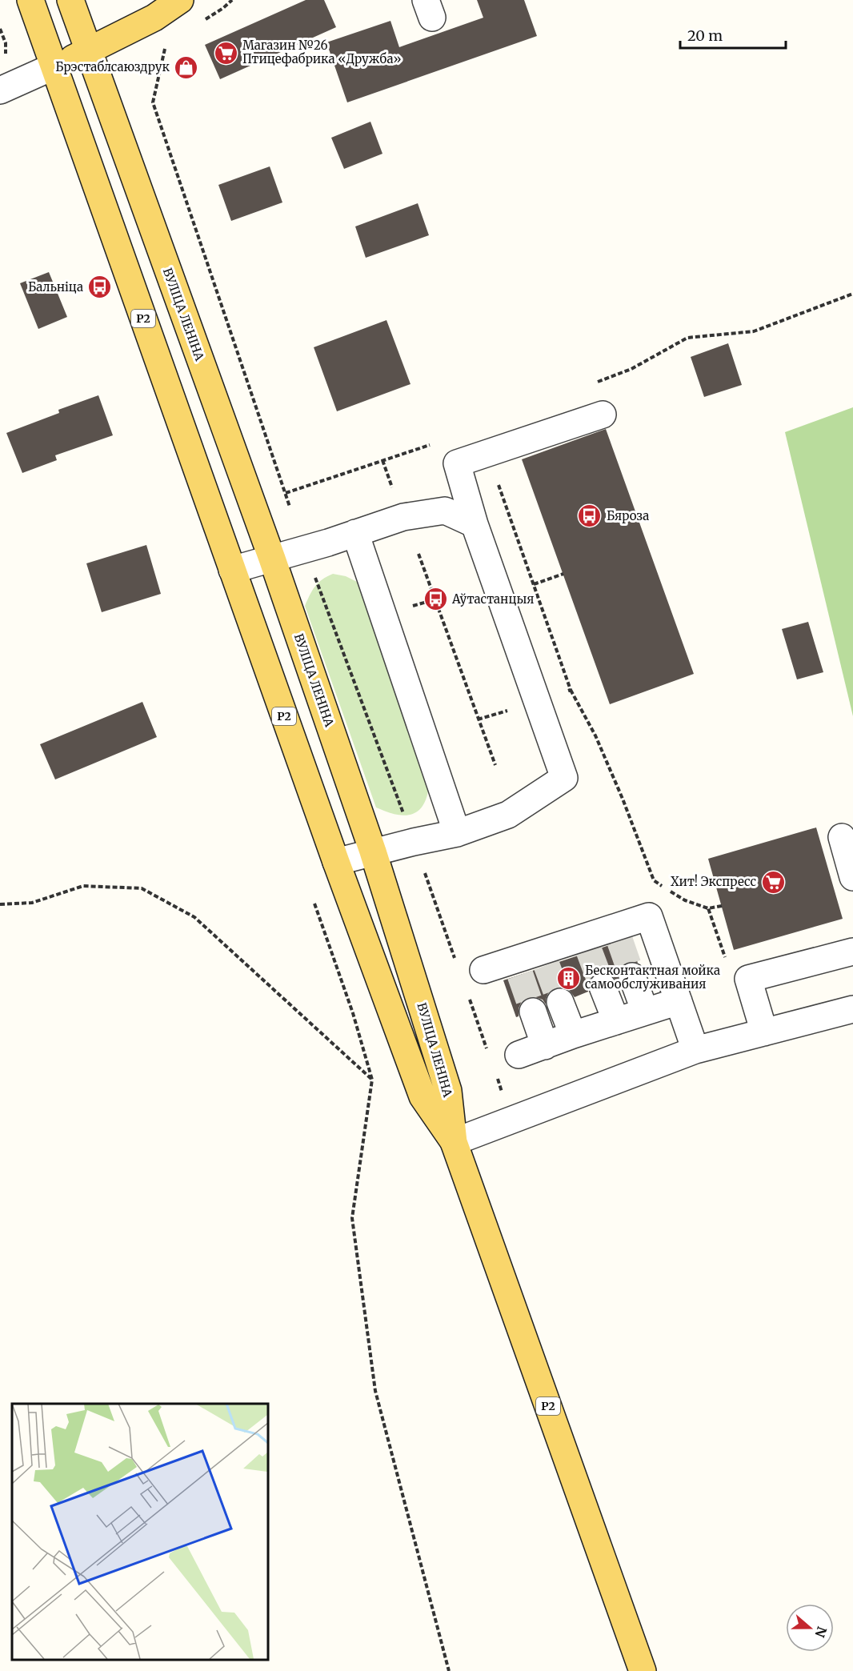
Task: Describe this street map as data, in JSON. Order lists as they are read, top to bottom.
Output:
{
  "streets": {
    "main road": ["ВУЛІЦА ЛЕНІНА", "Р2"]
  },
  "crossings": [
    ["ВУЛІЦА ЛЕНІНА", "Р2"]
  ],
  "places": {
    "supermarket": ["Магазин №26 Птицефабрика «Дружба»", "Хит! Экспресс"],
    "shop": ["Брэстаблсаюздрук"],
    "bus stop": ["Бальніца", "Бяроза", "Аўтастанцыя"],
    "building": ["Бесконтактная мойка самообслуживания"]
  },
  "scale_bar": "20 m",
  "north": "right"
}
